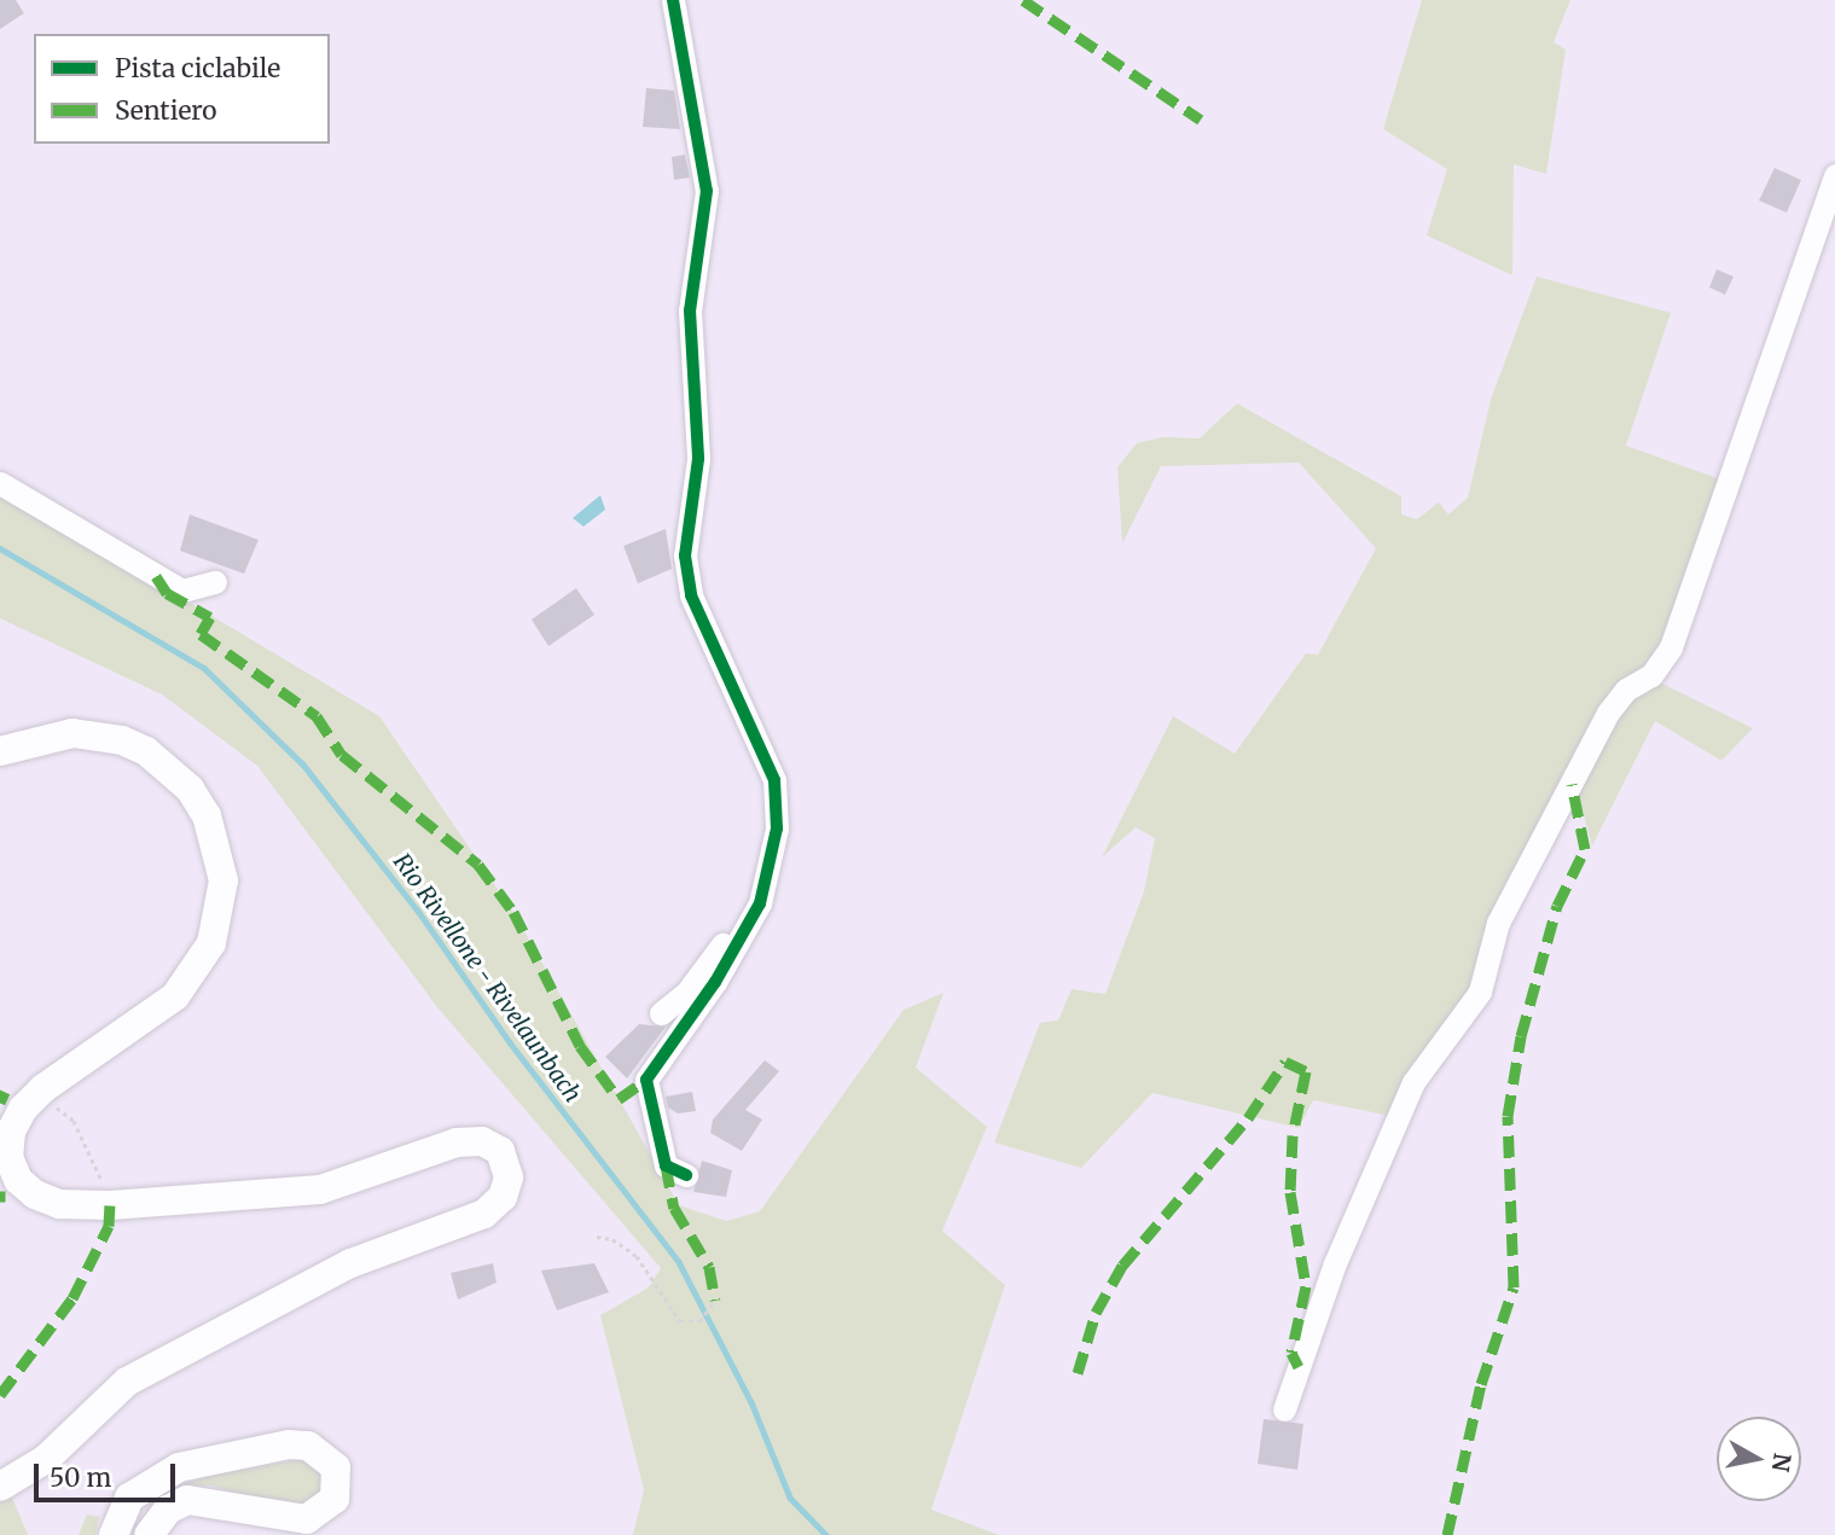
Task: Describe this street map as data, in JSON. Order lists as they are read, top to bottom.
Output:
{
  "water": ["Rio Rivellone - Rivelaunbach"],
  "legend": ["Pista ciclabile", "Sentiero"],
  "scale_bar": "50 m",
  "north": "right"
}
